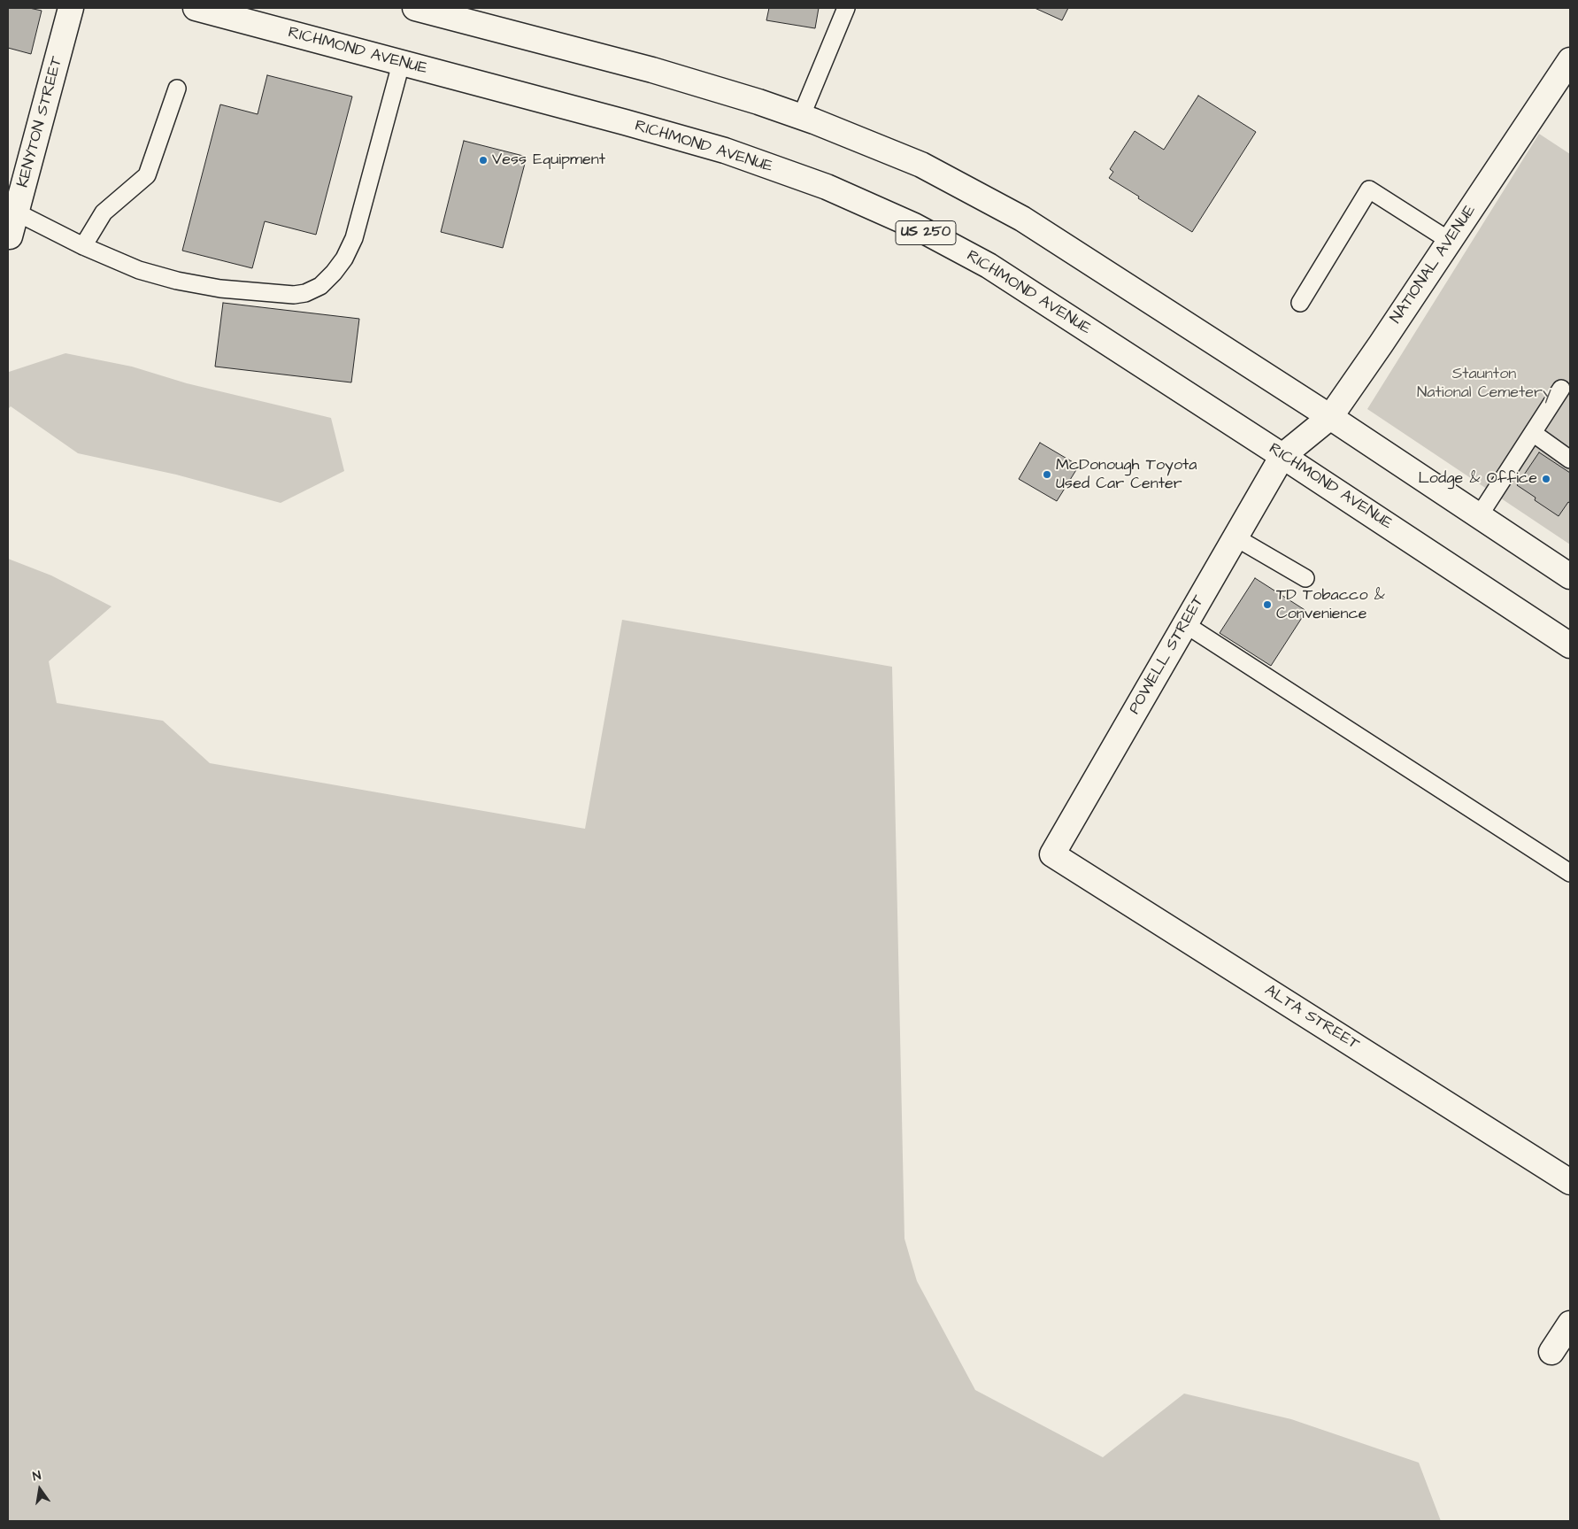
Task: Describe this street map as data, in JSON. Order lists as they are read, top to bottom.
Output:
{
  "streets": {
    "main road": [
      "RICHMOND AVENUE",
      "KENYTON STREET",
      "US 250",
      "NATIONAL AVENUE",
      "POWELL STREET",
      "ALTA STREET"
    ]
  },
  "crossings": [
    ["RICHMOND AVENUE", "NATIONAL AVENUE"],
    ["RICHMOND AVENUE", "POWELL STREET"],
    ["NATIONAL AVENUE", "POWELL STREET"],
    ["POWELL STREET", "ALTA STREET"]
  ],
  "parks": ["Staunton National Cemetery"],
  "places": [
    "Vess Equipment",
    "McDonough Toyota Used Car Center",
    "Lodge & Office",
    "TD Tobacco & Convenience"
  ],
  "north": "top"
}
